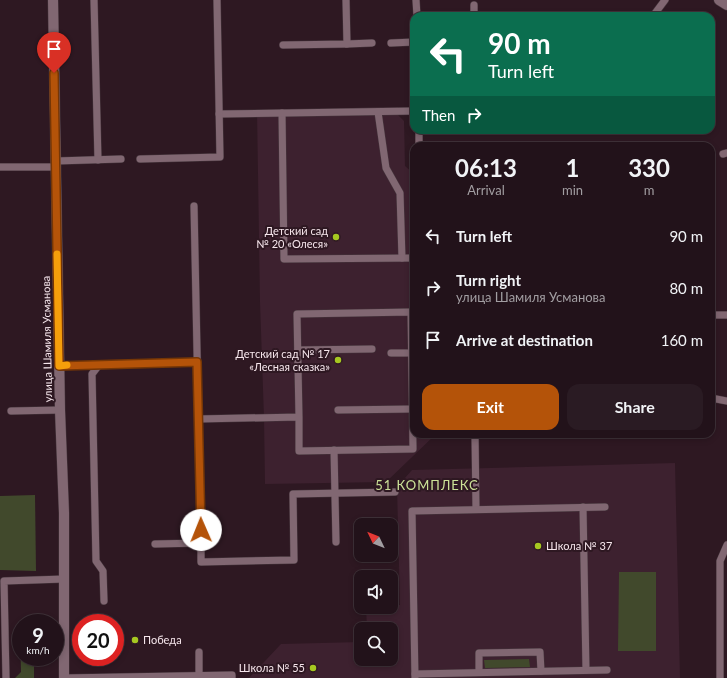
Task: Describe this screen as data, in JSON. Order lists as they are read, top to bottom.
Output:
{
  "streets": {
    "street": ["улица Шамиля Усманова"]
  },
  "districts": ["51 КОМПЛЕКС"],
  "places": [
    "Детский сад № 20 «Олеся»",
    "Детский сад № 17 «Лесная сказка»",
    "Школа № 37",
    "Победа",
    "Школа № 55"
  ],
  "north": "top left",
  "page": {
    "turn": ["90 m", "Turn left"],
    "then": "Then",
    "eta": [
      "06:13",
      "Arrival",
      "1",
      "min",
      "330",
      "m"
    ],
    "list": [
      {
        "name": "Turn left",
        "value": "90 m"
      },
      {
        "name": "Turn right",
        "note": "улица Шамиля Усманова",
        "value": "80 m"
      },
      {
        "name": "Arrive at destination",
        "value": "160 m"
      }
    ],
    "buttons": ["Exit", "Share"],
    "speed": "9 km/h",
    "limit": "20"
  }
}
